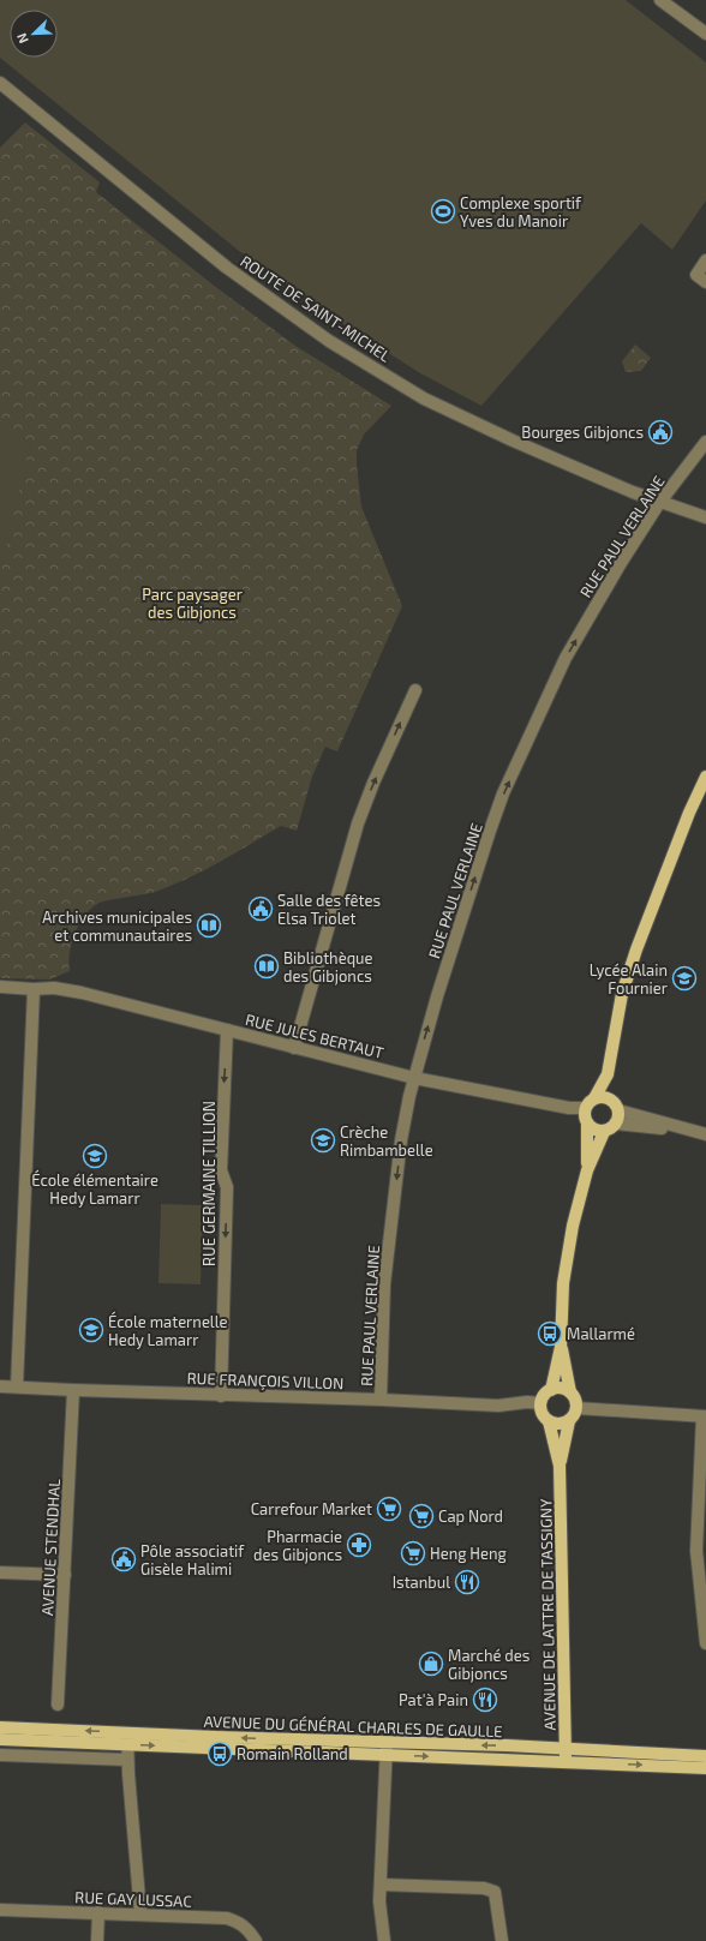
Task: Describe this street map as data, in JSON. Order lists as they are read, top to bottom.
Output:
{
  "streets": {
    "main road": ["AVENUE DE LATTRE DE TASSIGNY", "AVENUE DU GÉNÉRAL CHARLES DE GAULLE"],
    "street": [
      "ROUTE DE SAINT-MICHEL",
      "RUE PAUL VERLAINE",
      "RUE JULES BERTAUT",
      "RUE GERMAINE TILLION",
      "RUE FRANÇOIS VILLON",
      "AVENUE STENDHAL",
      "RUE GAY LUSSAC"
    ]
  },
  "crossings": [
    ["ROUTE DE SAINT-MICHEL", "RUE PAUL VERLAINE"],
    ["RUE PAUL VERLAINE", "RUE JULES BERTAUT"],
    ["RUE PAUL VERLAINE", "RUE FRANÇOIS VILLON"],
    ["RUE JULES BERTAUT", "RUE GERMAINE TILLION"],
    ["RUE GERMAINE TILLION", "RUE FRANÇOIS VILLON"],
    ["RUE FRANÇOIS VILLON", "AVENUE STENDHAL"],
    ["RUE FRANÇOIS VILLON", "AVENUE DE LATTRE DE TASSIGNY"],
    ["AVENUE DE LATTRE DE TASSIGNY", "AVENUE DU GÉNÉRAL CHARLES DE GAULLE"]
  ],
  "one_way": ["RUE GERMAINE TILLION"],
  "parks": ["Parc paysager des Gibjoncs"],
  "places": {
    "sports": ["Complexe sportif Yves du Manoir"],
    "public building": ["Bourges Gibjoncs", "Salle des fêtes Elsa Triolet", "Pôle associatif Gisèle Halimi"],
    "library": ["Archives municipales et communautaires", "Bibliothèque des Gibjoncs"],
    "school or university": [
      "Lycée Alain Fournier",
      "Crèche Rimbambelle",
      "École élémentaire Hedy Lamarr",
      "École maternelle Hedy Lamarr"
    ],
    "bus stop": ["Mallarmé", "Romain Rolland"],
    "supermarket": ["Carrefour Market", "Cap Nord", "Heng Heng"],
    "pharmacy": ["Pharmacie des Gibjoncs"],
    "restaurant": ["Istanbul", "Pat'à Pain"],
    "shop": ["Marché des Gibjoncs"]
  },
  "north": "bottom left"
}
